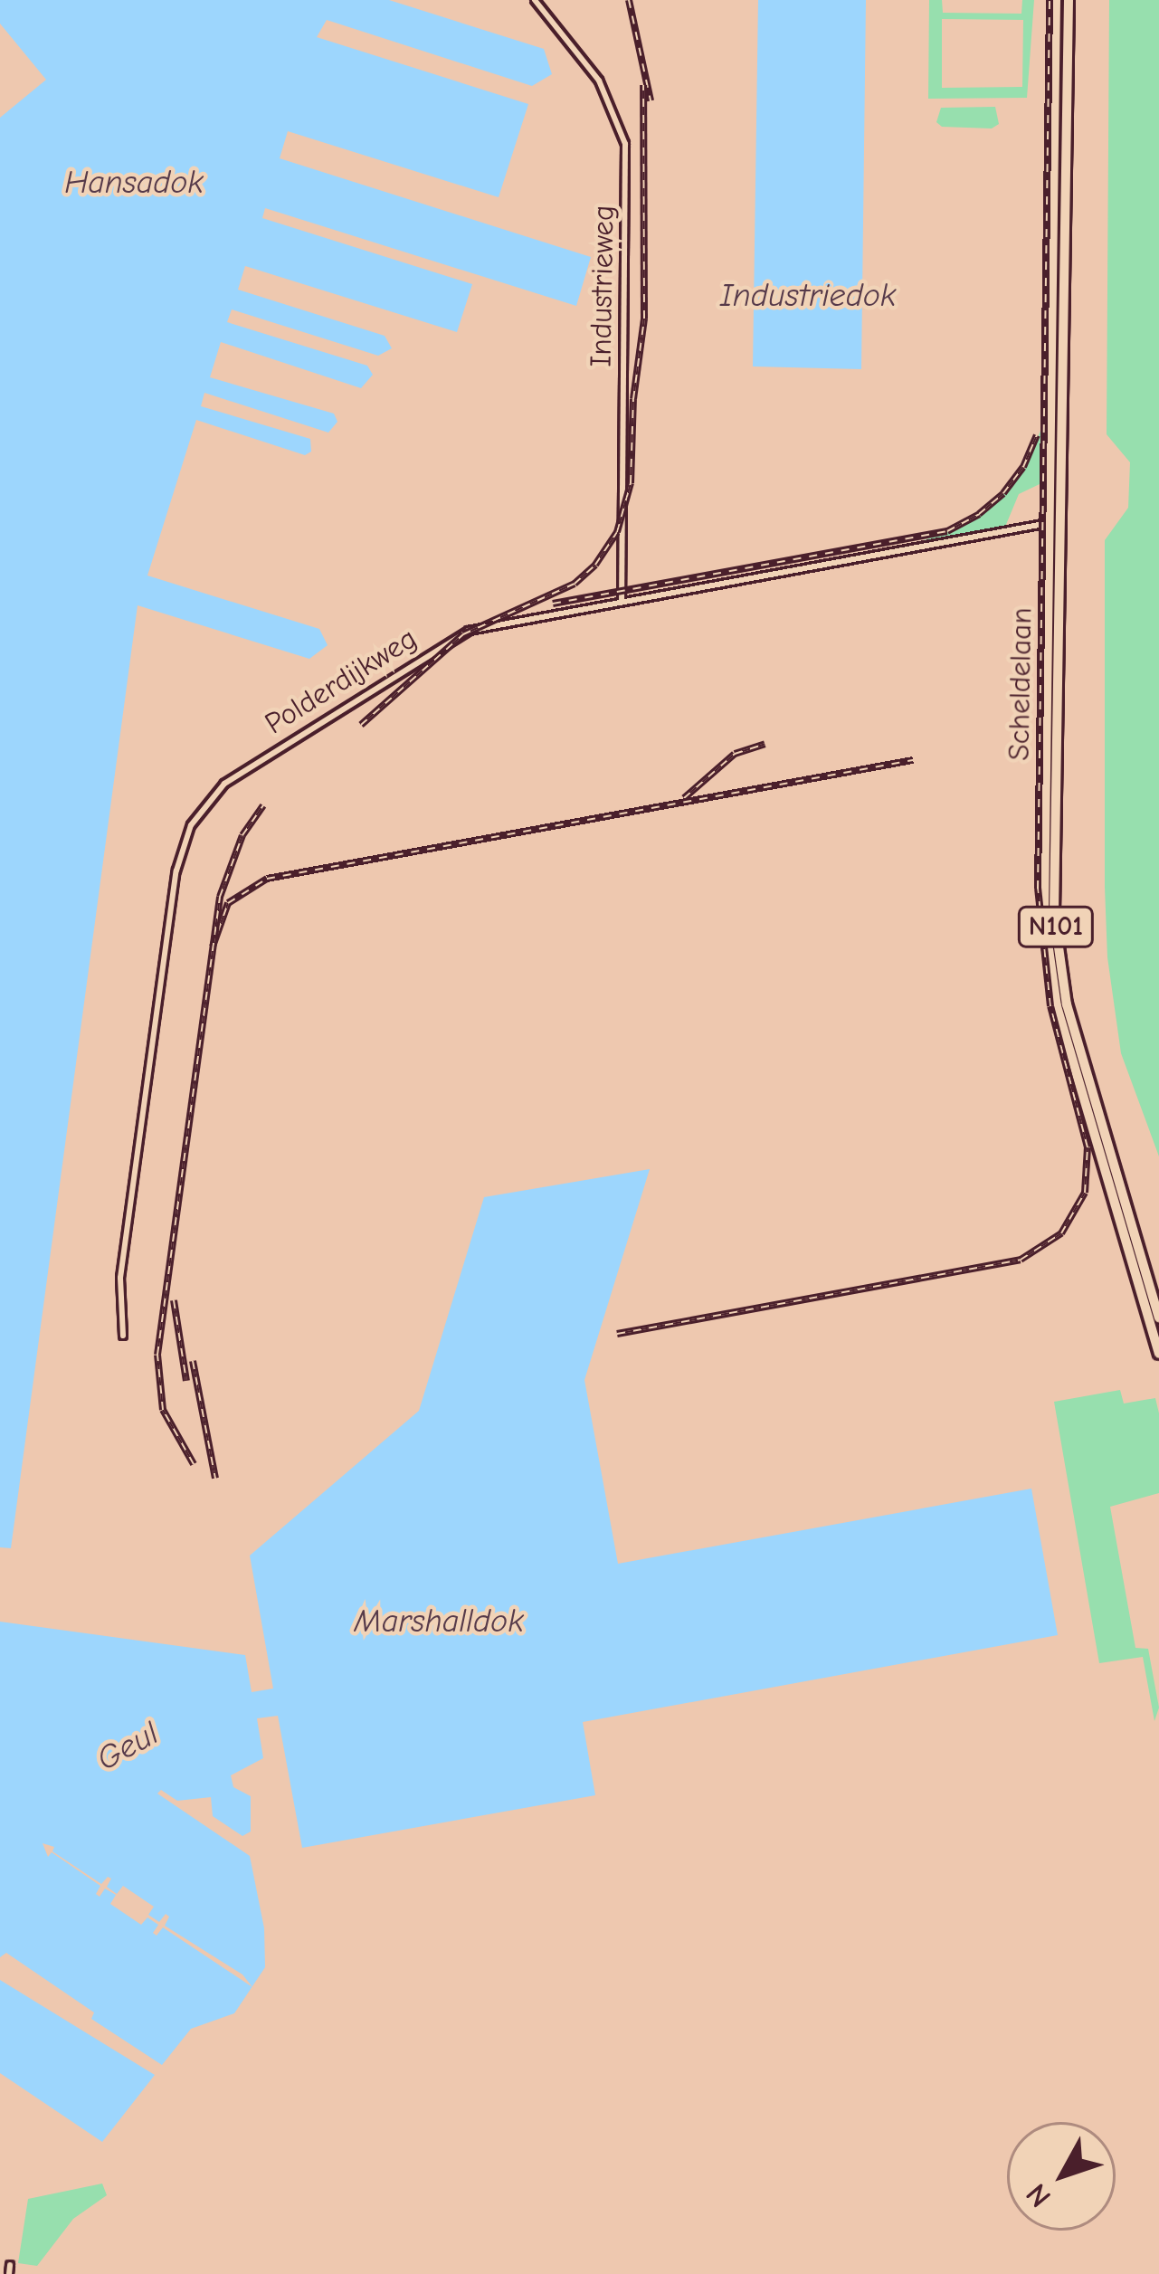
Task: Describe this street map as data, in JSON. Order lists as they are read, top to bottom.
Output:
{
  "streets": {
    "main road": ["Scheldelaan", "N101"],
    "street": ["Industrieweg", "Polderdijkweg"]
  },
  "crossings": [
    ["Industrieweg", "Polderdijkweg"],
    ["Polderdijkweg", "Scheldelaan"]
  ],
  "water": [
    "Hansadok",
    "Industriedok",
    "Marshalldok",
    "Geul"
  ],
  "north": "bottom left"
}
